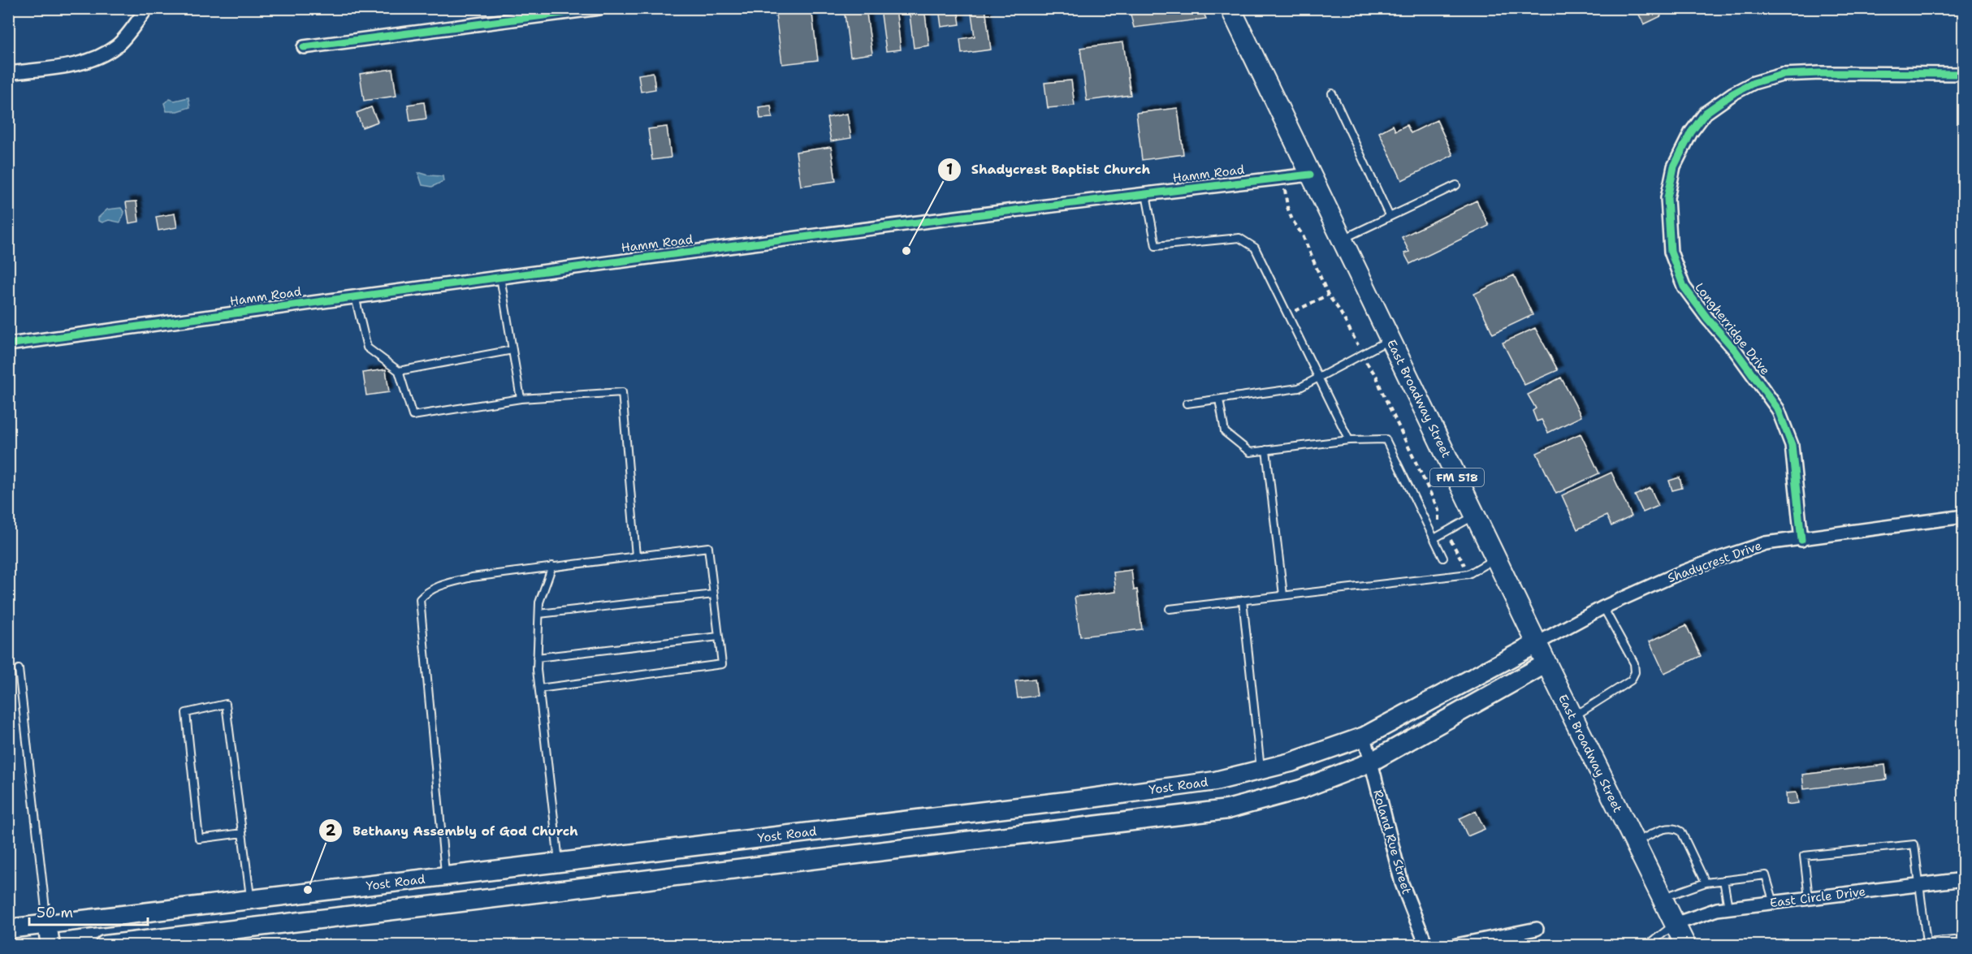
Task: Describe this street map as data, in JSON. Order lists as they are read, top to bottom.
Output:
{
  "streets": {
    "main road": ["East Broadway Street", "FM 518", "Yost Road"],
    "street": [
      "Hamm Road",
      "Longherridge Drive",
      "Shadycrest Drive",
      "Roland Rue Street",
      "East Circle Drive"
    ]
  },
  "crossings": [
    ["Hamm Road", "East Broadway Street"],
    ["Longherridge Drive", "Shadycrest Drive"],
    ["East Broadway Street", "Shadycrest Drive"],
    ["East Broadway Street", "Yost Road"],
    ["East Broadway Street", "East Circle Drive"],
    ["Shadycrest Drive", "Yost Road"],
    ["Yost Road", "Roland Rue Street"]
  ],
  "places": ["Shadycrest Baptist Church", "Bethany Assembly of God Church"],
  "scale_bar": "50 m"
}
